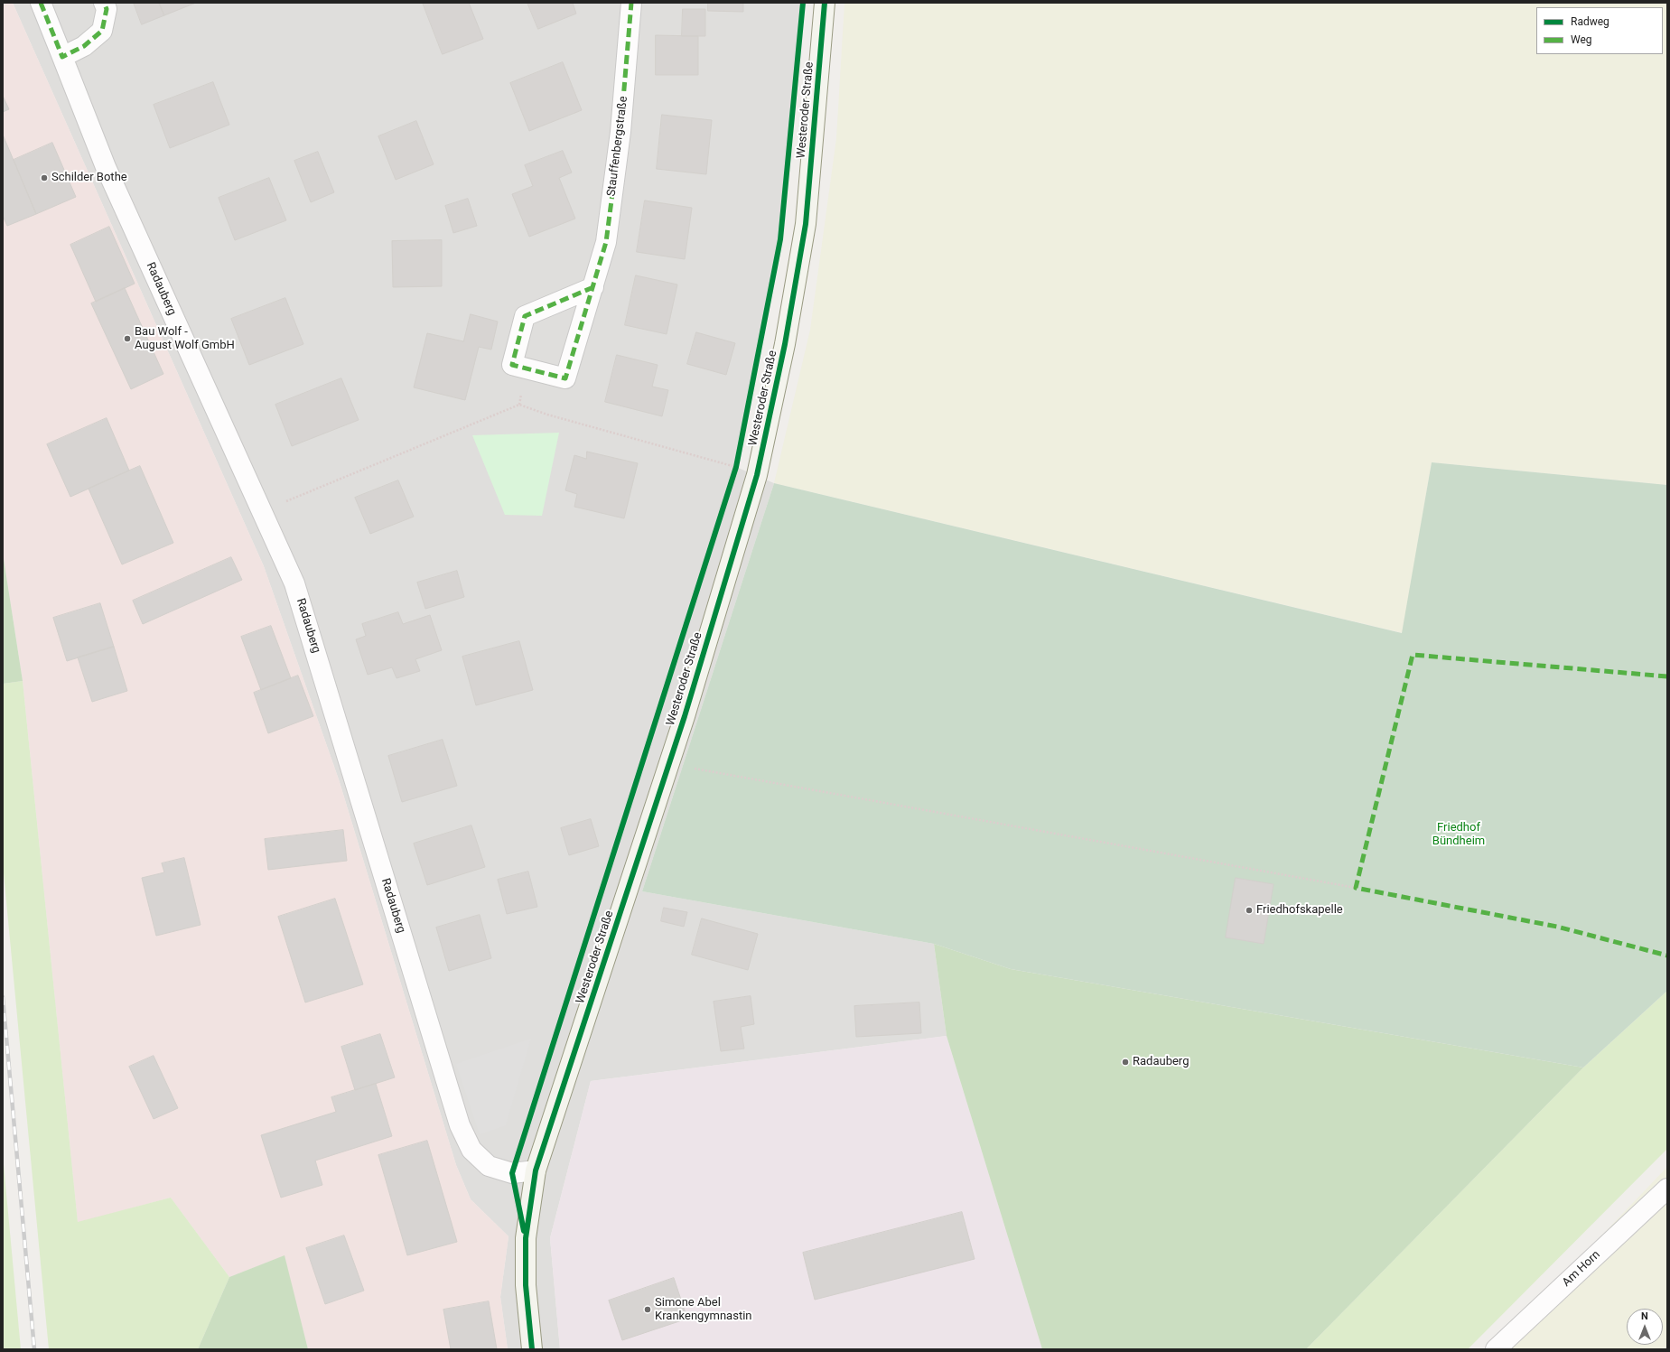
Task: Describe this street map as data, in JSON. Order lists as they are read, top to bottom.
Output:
{
  "streets": {
    "street": [
      "Westeroder Straße",
      "Stauffenbergstraße",
      "Radauberg",
      "Am Horn"
    ]
  },
  "crossings": [
    ["Westeroder Straße", "Radauberg"]
  ],
  "parks": ["Friedhof Bündheim"],
  "places": [
    "Schilder Bothe",
    "Bau Wolf - August Wolf GmbH",
    "Friedhofskapelle",
    "Radauberg",
    "Simone Abel Krankengymnastin"
  ],
  "legend": ["Radweg", "Weg"],
  "north": "top"
}
